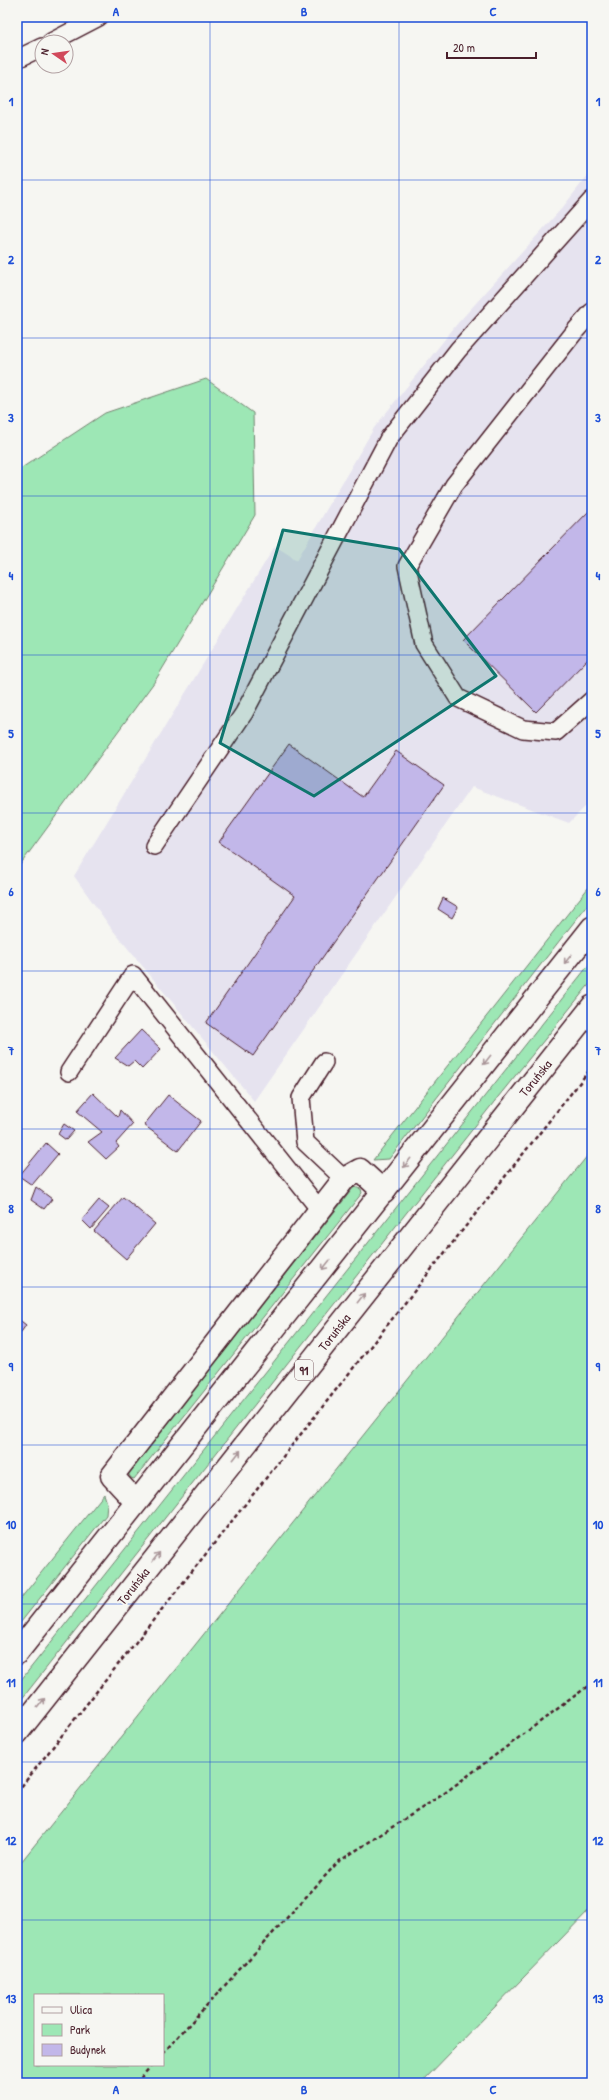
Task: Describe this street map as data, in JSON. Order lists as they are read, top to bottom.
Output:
{
  "streets": {
    "main road": ["Toruńska", "91"]
  },
  "legend": ["Ulica", "Park", "Budynek"],
  "scale_bar": "20 m",
  "north": "left",
  "grid": {
    "columns": ["A", "B", "C"],
    "rows": [
      "1",
      "2",
      "3",
      "4",
      "5",
      "6",
      "7",
      "8",
      "9",
      "10",
      "11",
      "12",
      "13"
    ]
  }
}
